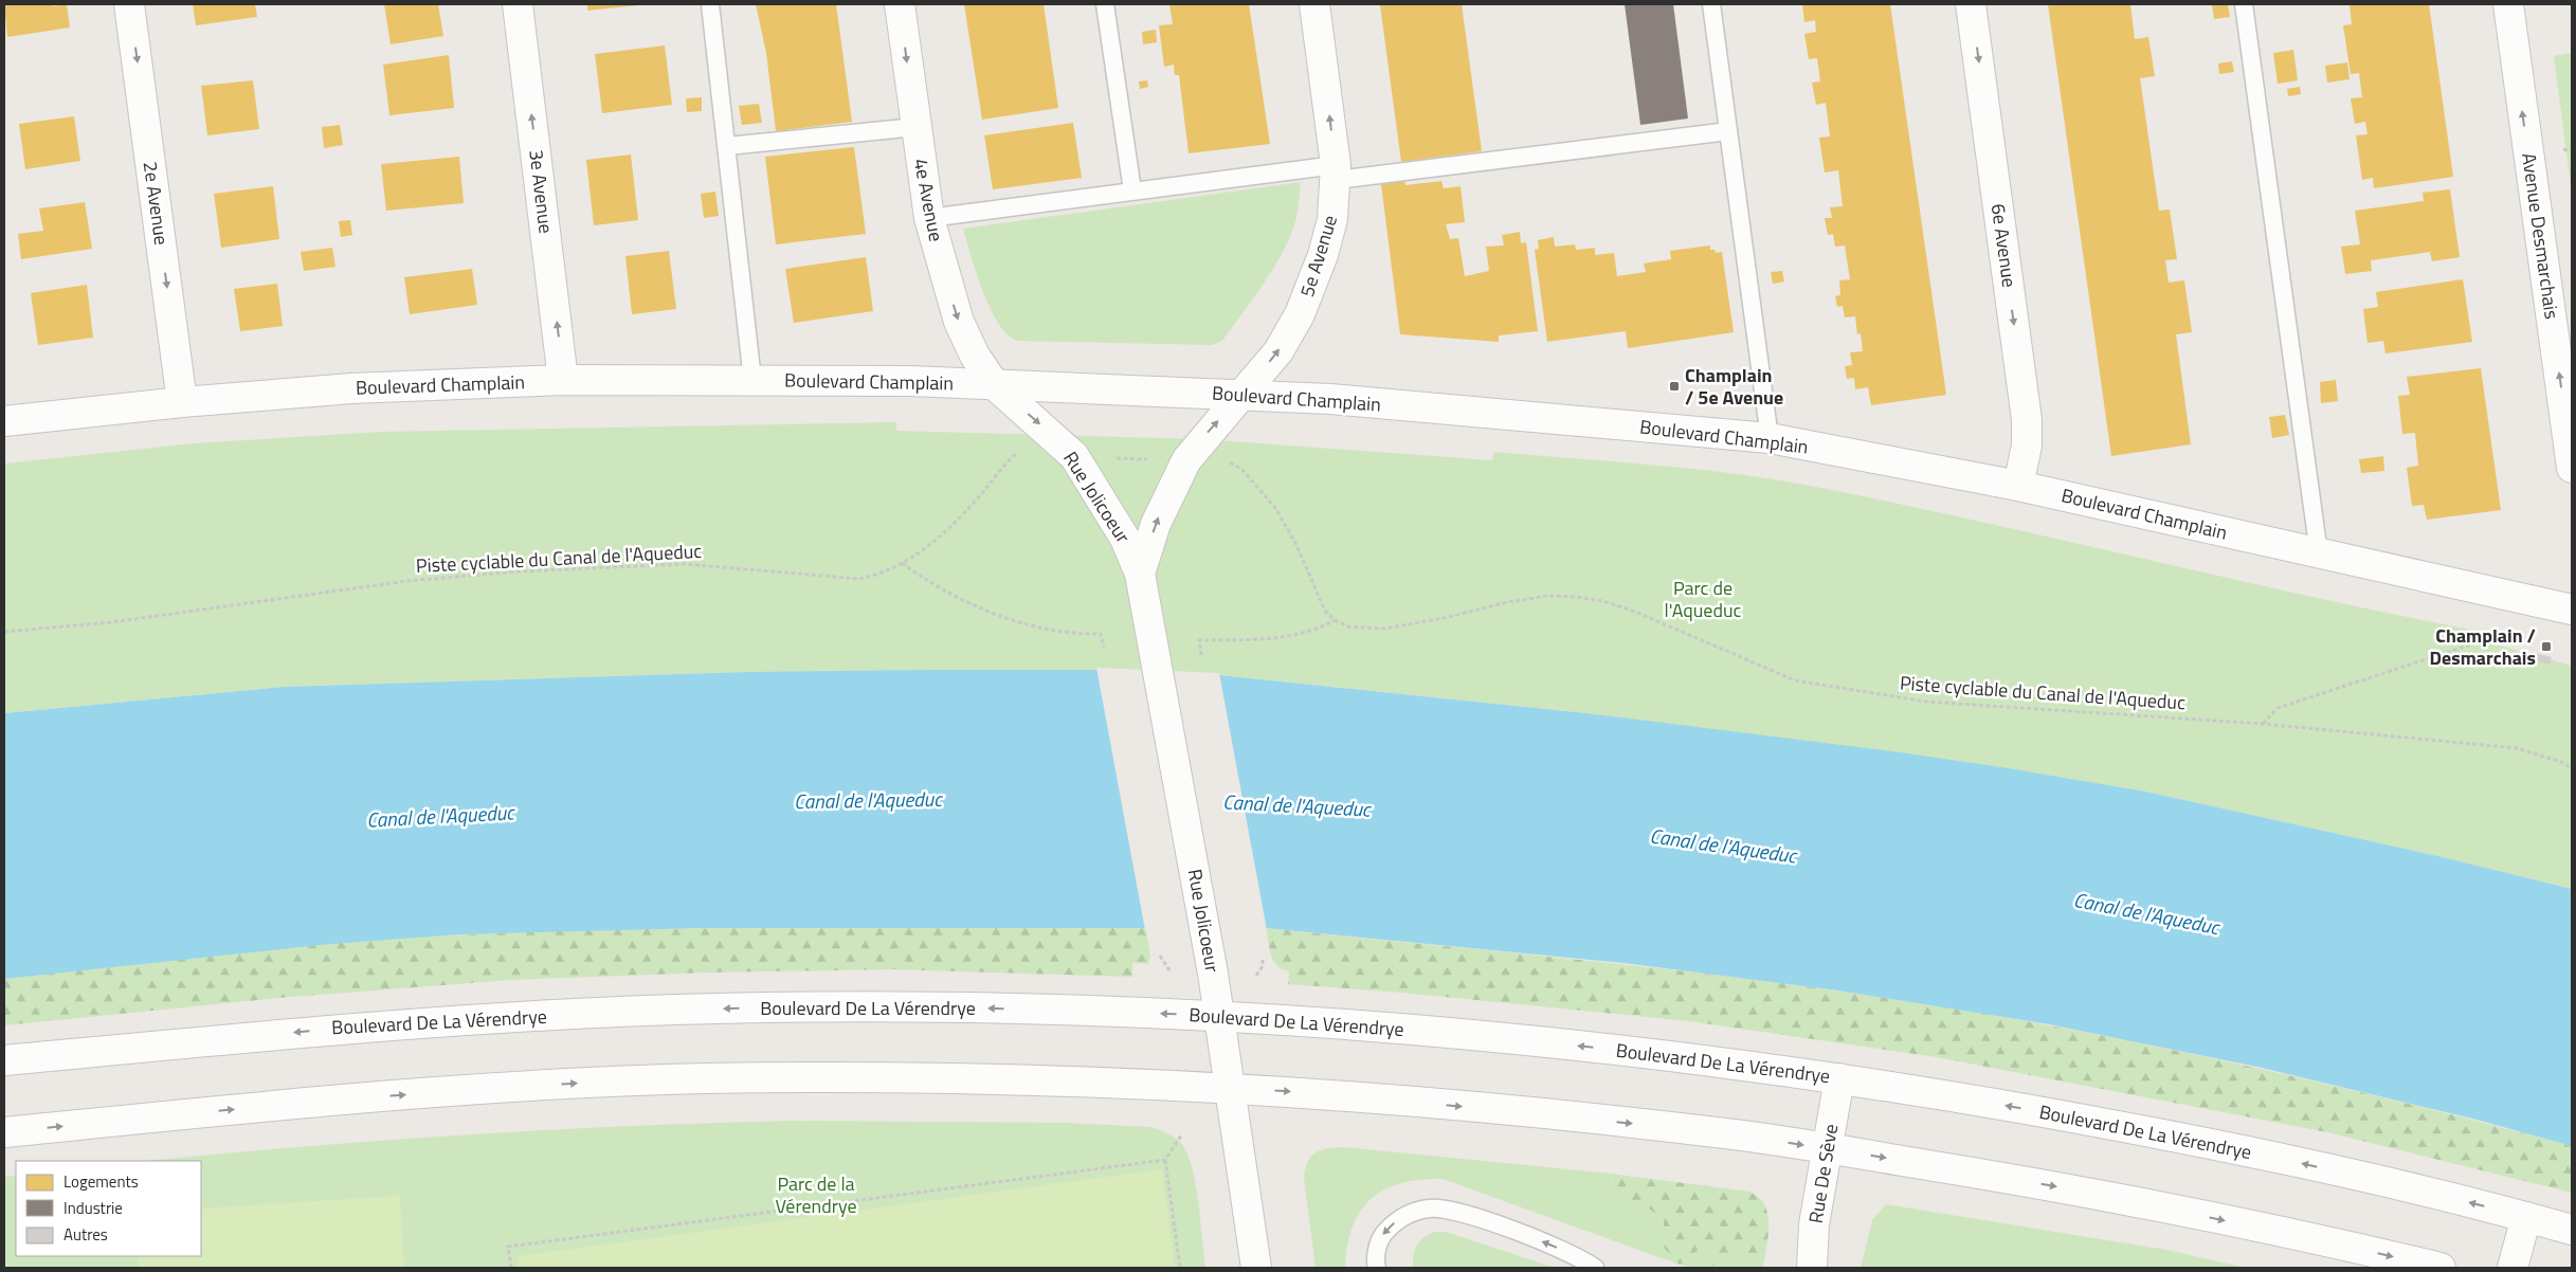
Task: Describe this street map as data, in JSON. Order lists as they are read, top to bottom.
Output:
{
  "streets": {
    "main road": [
      "3e Avenue",
      "4e Avenue",
      "2e Avenue",
      "Avenue Desmarchais",
      "6e Avenue",
      "5e Avenue",
      "Boulevard Champlain",
      "Rue Jolicoeur",
      "Boulevard De La Vérendrye",
      "Rue De Sève"
    ],
    "path": ["Piste cyclable du Canal de l'Aqueduc"]
  },
  "crossings": [
    ["3e Avenue", "Boulevard Champlain"],
    ["4e Avenue", "Boulevard Champlain"],
    ["4e Avenue", "Rue Jolicoeur"],
    ["2e Avenue", "Boulevard Champlain"],
    ["6e Avenue", "Boulevard Champlain"],
    ["5e Avenue", "Boulevard Champlain"],
    ["5e Avenue", "Rue Jolicoeur"],
    ["Boulevard Champlain", "Rue Jolicoeur"],
    ["Rue Jolicoeur", "Piste cyclable du Canal de l'Aqueduc"],
    ["Rue Jolicoeur", "Boulevard De La Vérendrye"],
    ["Boulevard De La Vérendrye", "Rue De Sève"]
  ],
  "one_way": [
    "3e Avenue",
    "4e Avenue",
    "2e Avenue",
    "Avenue Desmarchais",
    "6e Avenue",
    "5e Avenue"
  ],
  "water": ["Canal de l'Aqueduc"],
  "parks": ["Parc de l'Aqueduc", "Parc de la Vérendrye"],
  "places": {
    "transit": ["Champlain / 5e Avenue", "Champlain / Desmarchais"]
  },
  "legend": ["Logements", "Industrie", "Autres"]
}
